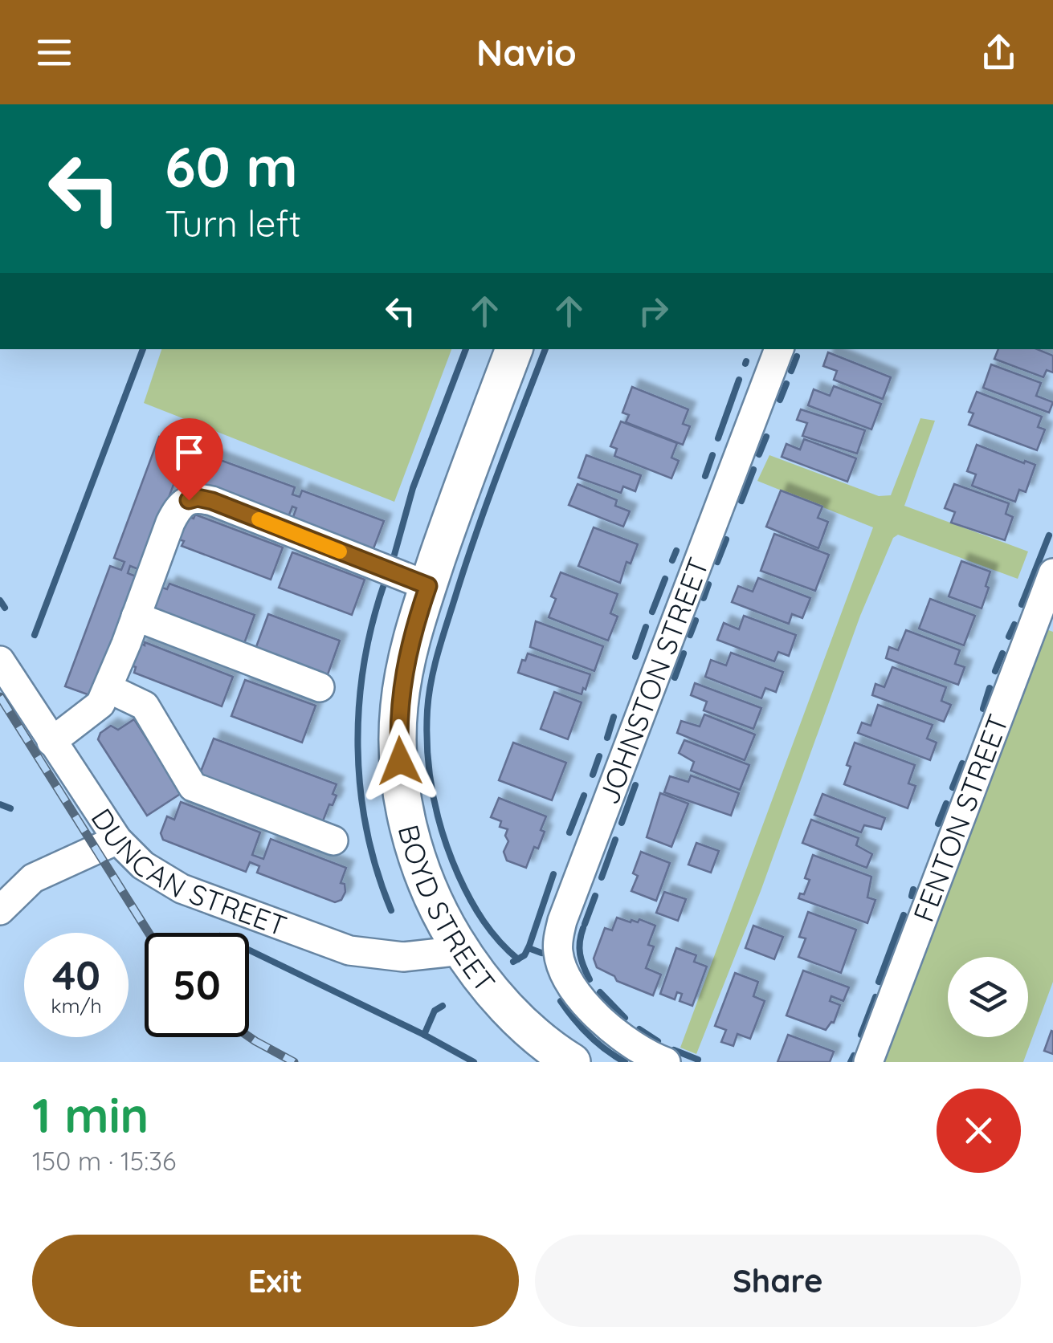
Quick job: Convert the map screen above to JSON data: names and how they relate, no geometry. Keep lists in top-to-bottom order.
{
  "streets": {
    "main road": ["BOYD STREET"],
    "street": ["JOHNSTON STREET", "FENTON STREET", "DUNCAN STREET"]
  },
  "crossings": [
    ["DUNCAN STREET", "BOYD STREET"]
  ],
  "page": {
    "header": "Navio",
    "turn": ["60 m", "Turn left"],
    "speed": "40 km/h",
    "limit": "50",
    "heading": ["1 min", "150 m · 15:36"],
    "buttons": ["Exit", "Share"]
  }
}
